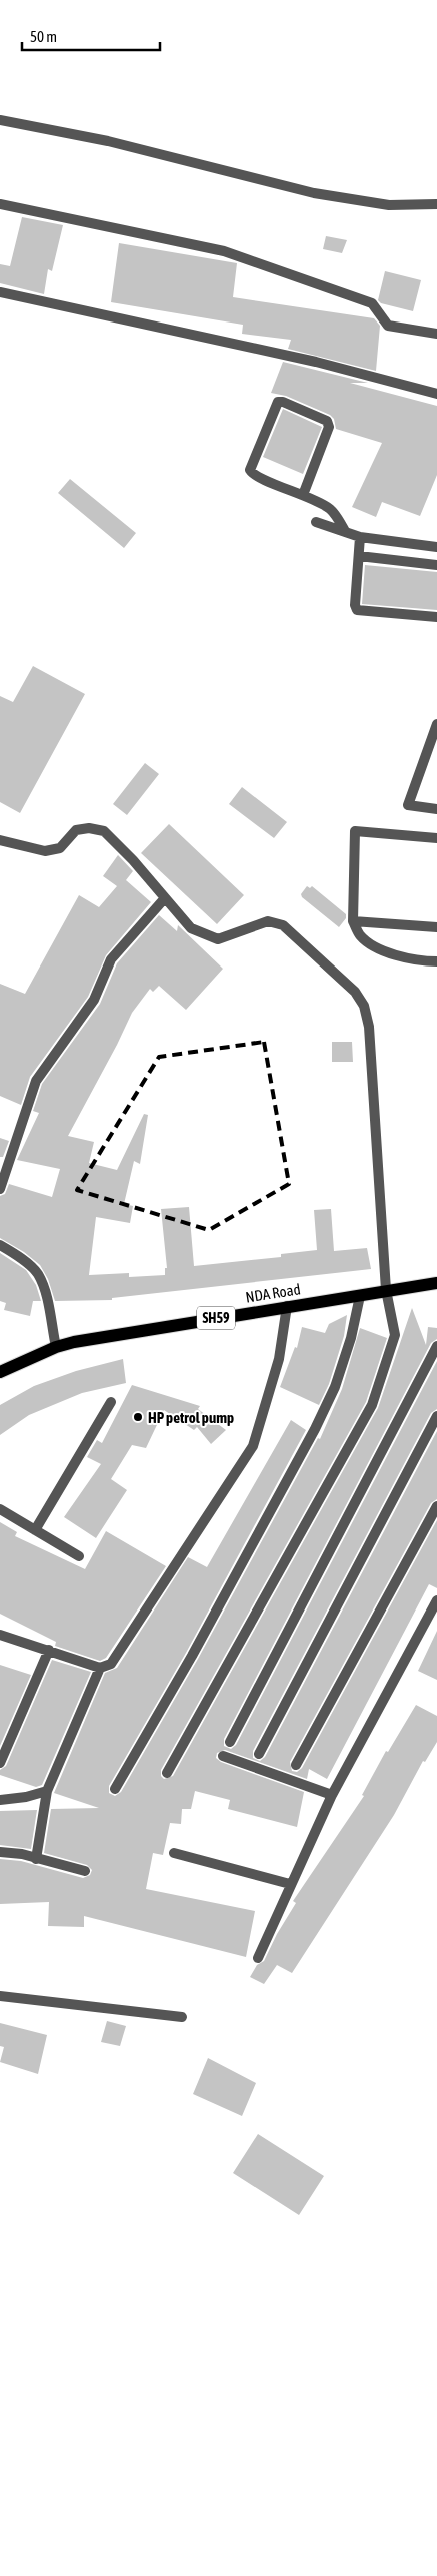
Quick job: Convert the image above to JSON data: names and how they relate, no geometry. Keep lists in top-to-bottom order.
{
  "streets": {
    "main road": ["NDA Road", "SH59"]
  },
  "places": ["HP petrol pump"],
  "scale_bar": "50 m"
}
